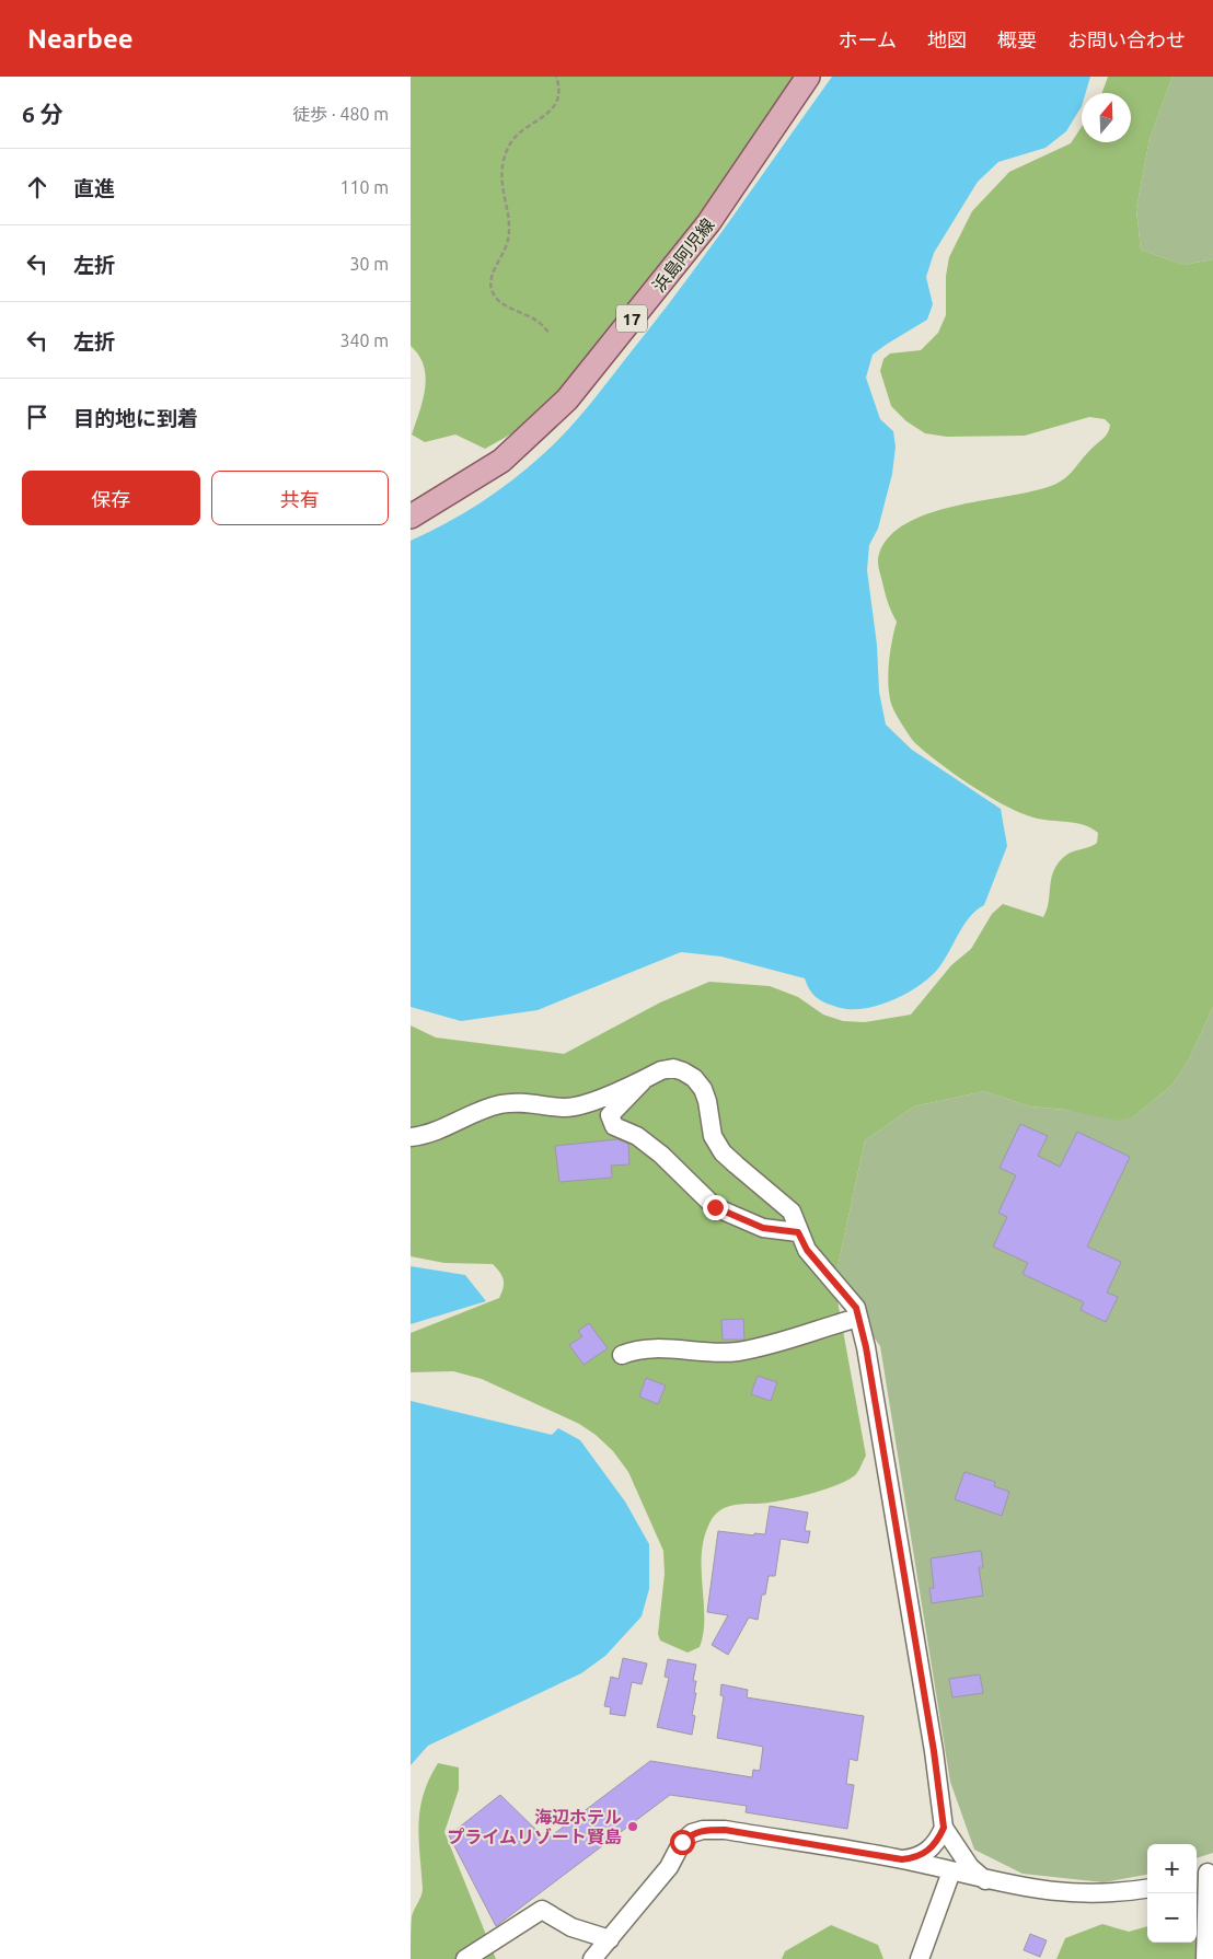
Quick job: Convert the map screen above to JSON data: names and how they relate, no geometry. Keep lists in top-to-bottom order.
{
  "streets": {
    "main road": ["浜島阿児線", "17"]
  },
  "places": ["海辺ホテル プライムリゾート賢島"],
  "north": "top",
  "page": {
    "header": "Nearbee",
    "nav": [
      "ホーム",
      "地図",
      "概要",
      "お問い合わせ"
    ],
    "heading": ["6 分", "徒歩 · 480 m"],
    "list": [
      ["直進", "110 m"],
      ["左折", "30 m"],
      ["左折", "340 m"],
      "目的地に到着"
    ],
    "buttons": ["保存", "共有"],
    "map_buttons": ["+", "−"]
  }
}
